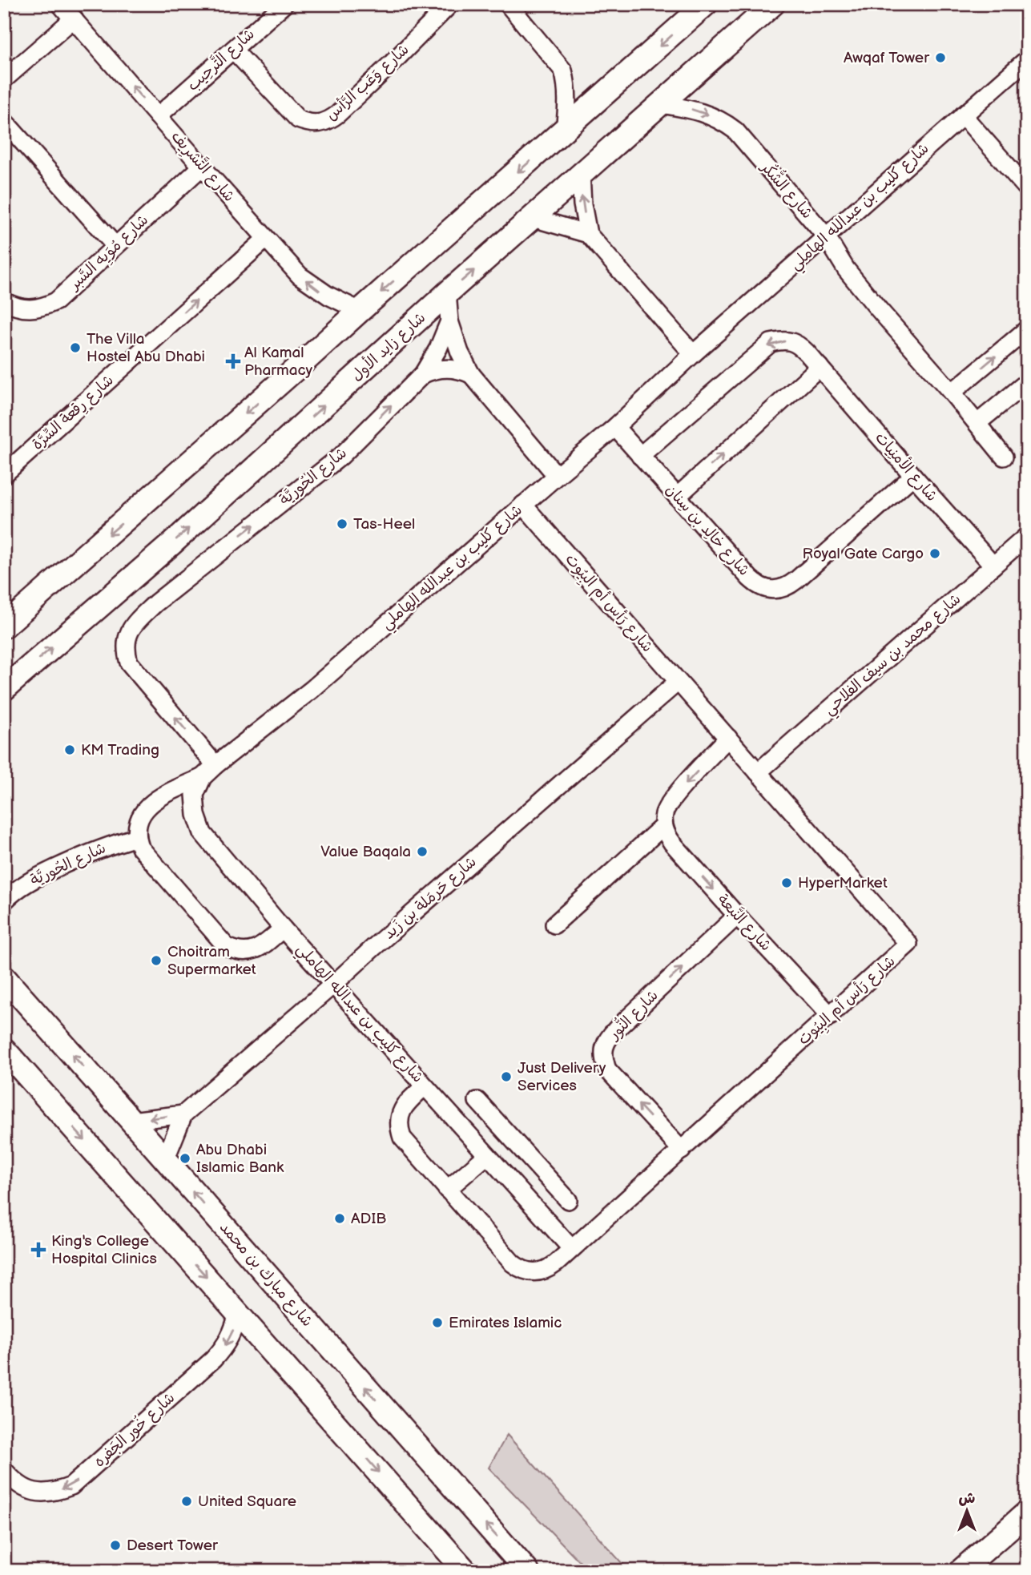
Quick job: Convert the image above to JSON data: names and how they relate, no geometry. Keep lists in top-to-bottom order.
{
  "streets": {
    "main road": ["شارع زايد الأول", "شارع مبارك بن محمد"],
    "street": [
      "شارع التَّرحِيب",
      "شارع وَعَب الرَّأس",
      "شارع التَّشرِيف",
      "شارع الشُّكُر",
      "شارع كليب بن عبدالله الهاملي",
      "شارع مُوَيِه السَّبر",
      "شارع رِقعة السِّرَّة",
      "شارع الأمنِيات",
      "شارع الحُوريَّة",
      "شارع خالِد بن سِنان",
      "شارع رَأس أم البِيُوت",
      "شارع محمد بن سيف الفلاحي",
      "شارع حَرمَلة بن زَيد",
      "شارع النَّبعة",
      "شارع النُّور",
      "شارع خُور الجَفره"
    ]
  },
  "crossings": [
    ["شارع التَّرحِيب", "شارع وَعَب الرَّأس"],
    ["شارع التَّرحِيب", "شارع التَّشرِيف"],
    ["شارع التَّشرِيف", "شارع مُوَيِه السَّبر"],
    ["شارع التَّشرِيف", "شارع رِقعة السِّرَّة"],
    ["شارع الشُّكُر", "شارع كليب بن عبدالله الهاملي"],
    ["شارع الشُّكُر", "شارع زايد الأول"],
    ["شارع كليب بن عبدالله الهاملي", "شارع الحُوريَّة"],
    ["شارع كليب بن عبدالله الهاملي", "شارع خالِد بن سِنان"],
    ["شارع كليب بن عبدالله الهاملي", "شارع رَأس أم البِيُوت"],
    ["شارع كليب بن عبدالله الهاملي", "شارع حَرمَلة بن زَيد"],
    ["شارع زايد الأول", "شارع الحُوريَّة"],
    ["شارع الأمنِيات", "شارع خالِد بن سِنان"],
    ["شارع الأمنِيات", "شارع محمد بن سيف الفلاحي"],
    ["شارع رَأس أم البِيُوت", "شارع محمد بن سيف الفلاحي"],
    ["شارع رَأس أم البِيُوت", "شارع حَرمَلة بن زَيد"],
    ["شارع رَأس أم البِيُوت", "شارع النَّبعة"],
    ["شارع رَأس أم البِيُوت", "شارع النُّور"],
    ["شارع حَرمَلة بن زَيد", "شارع مبارك بن محمد"],
    ["شارع النَّبعة", "شارع النُّور"]
  ],
  "one_way": [
    "شارع الشُّكُر",
    "شارع رِقعة السِّرَّة",
    "شارع النَّبعة",
    "شارع خُور الجَفره"
  ],
  "places": {
    "other": [
      "Awqaf Tower",
      "The Villa Hostel Abu Dhabi",
      "Tas-Heel",
      "Royal Gate Cargo",
      "KM Trading",
      "Value Baqala",
      "HyperMarket",
      "Choitram Supermarket",
      "Just Delivery Services",
      "Abu Dhabi Islamic Bank",
      "ADIB",
      "Emirates Islamic",
      "United Square",
      "Desert Tower"
    ],
    "health": ["Al Kamal Pharmacy", "King's College Hospital Clinics"]
  },
  "north": "top"
}
